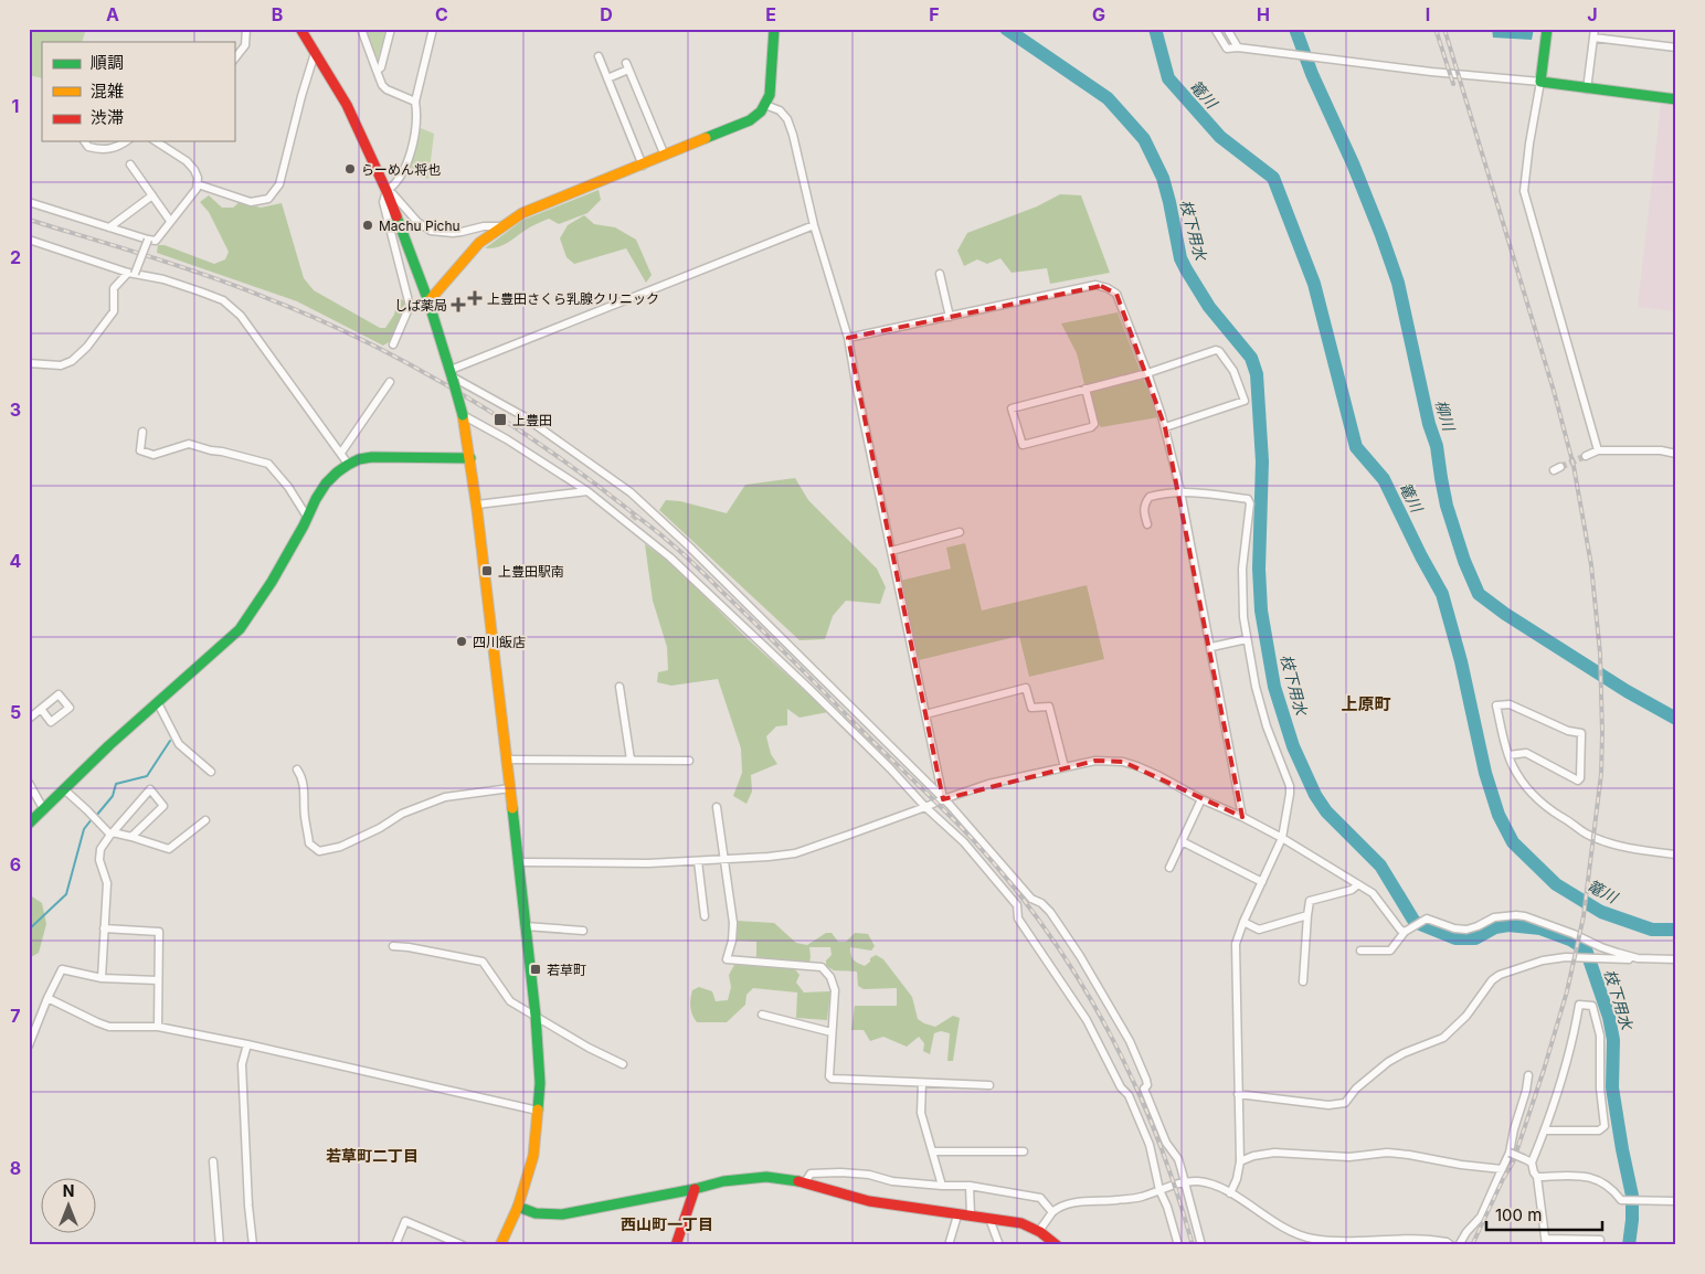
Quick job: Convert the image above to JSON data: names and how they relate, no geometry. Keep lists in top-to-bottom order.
{
  "districts": ["上原町", "若草町二丁目", "西山町一丁目"],
  "water": ["篭川", "枝下用水", "柳川"],
  "places": {
    "other": ["らーめん将也", "Machu Pichu", "四川飯店"],
    "health": ["上豊田さくら乳腺クリニック", "しば薬局"],
    "transit": ["上豊田", "上豊田駅南", "若草町"]
  },
  "legend": ["順調", "混雑", "渋滞"],
  "scale_bar": "100 m",
  "north": "top",
  "grid": {
    "columns": [
      "A",
      "B",
      "C",
      "D",
      "E",
      "F",
      "G",
      "H",
      "I",
      "J"
    ],
    "rows": [
      "1",
      "2",
      "3",
      "4",
      "5",
      "6",
      "7",
      "8"
    ]
  }
}
